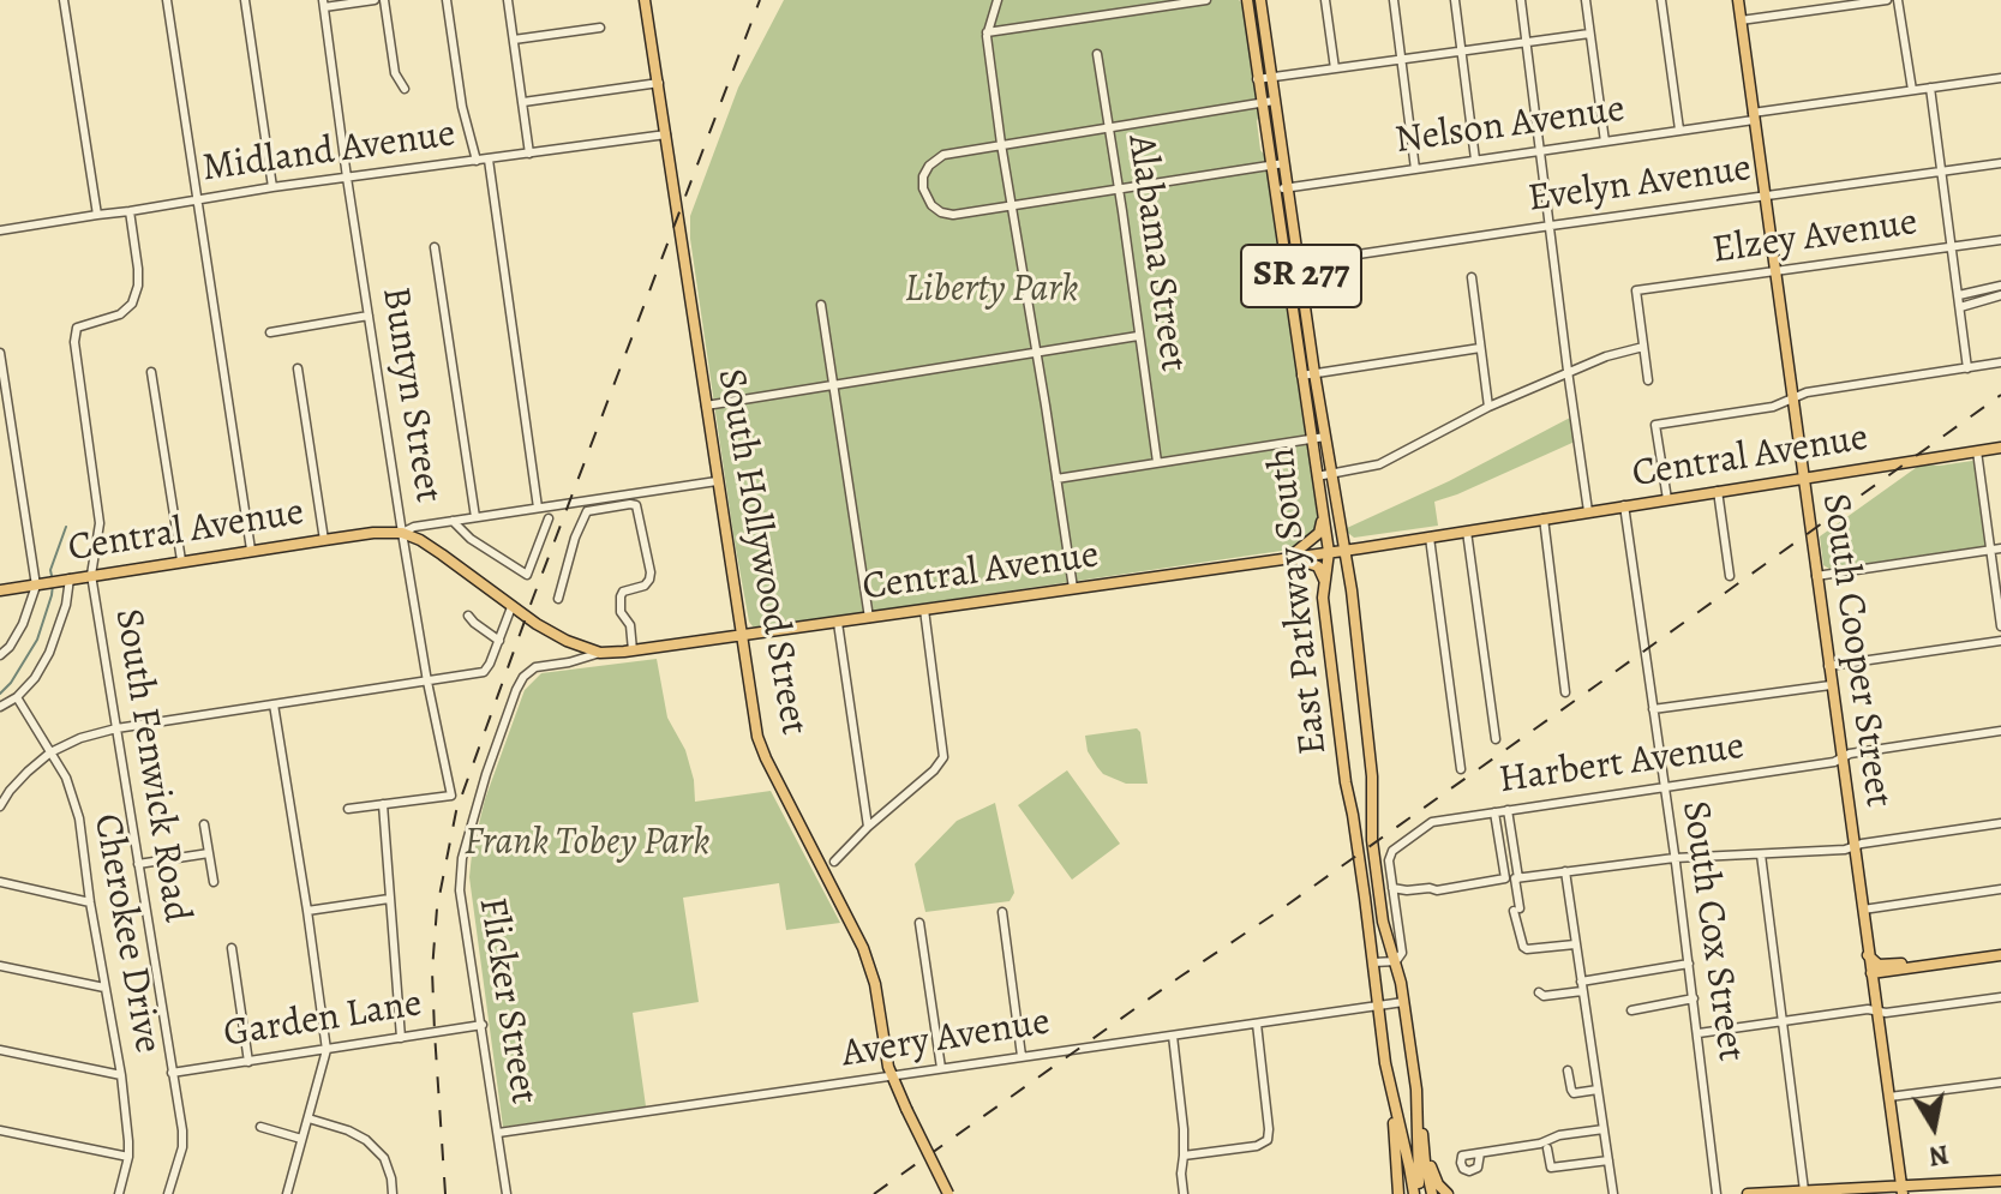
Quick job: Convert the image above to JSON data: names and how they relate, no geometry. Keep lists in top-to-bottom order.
{
  "streets": {
    "main road": [
      "SR 277",
      "Central Avenue",
      "South Hollywood Street",
      "East Parkway South",
      "South Cooper Street"
    ],
    "street": [
      "Nelson Avenue",
      "Midland Avenue",
      "Evelyn Avenue",
      "Elzey Avenue",
      "Alabama Street",
      "Buntyn Street",
      "Harbert Avenue",
      "South Fenwick Road",
      "South Cox Street",
      "Cherokee Drive",
      "Flicker Street",
      "Garden Lane",
      "Avery Avenue"
    ]
  },
  "crossings": [
    ["Nelson Avenue", "East Parkway South"],
    ["Nelson Avenue", "South Cooper Street"],
    ["Midland Avenue", "Buntyn Street"],
    ["Midland Avenue", "South Hollywood Street"],
    ["Midland Avenue", "South Fenwick Road"],
    ["Evelyn Avenue", "East Parkway South"],
    ["Evelyn Avenue", "South Cooper Street"],
    ["Elzey Avenue", "South Cooper Street"],
    ["Buntyn Street", "Central Avenue"],
    ["Central Avenue", "South Hollywood Street"],
    ["Central Avenue", "East Parkway South"],
    ["Central Avenue", "South Cooper Street"],
    ["Central Avenue", "South Fenwick Road"],
    ["Central Avenue", "South Cox Street"],
    ["Central Avenue", "Flicker Street"],
    ["South Hollywood Street", "Avery Avenue"],
    ["East Parkway South", "Harbert Avenue"],
    ["East Parkway South", "Avery Avenue"],
    ["South Cooper Street", "Harbert Avenue"],
    ["Harbert Avenue", "South Cox Street"],
    ["South Fenwick Road", "Garden Lane"],
    ["Flicker Street", "Garden Lane"],
    ["Flicker Street", "Avery Avenue"]
  ],
  "parks": ["Liberty Park", "Frank Tobey Park"],
  "north": "bottom"
}
